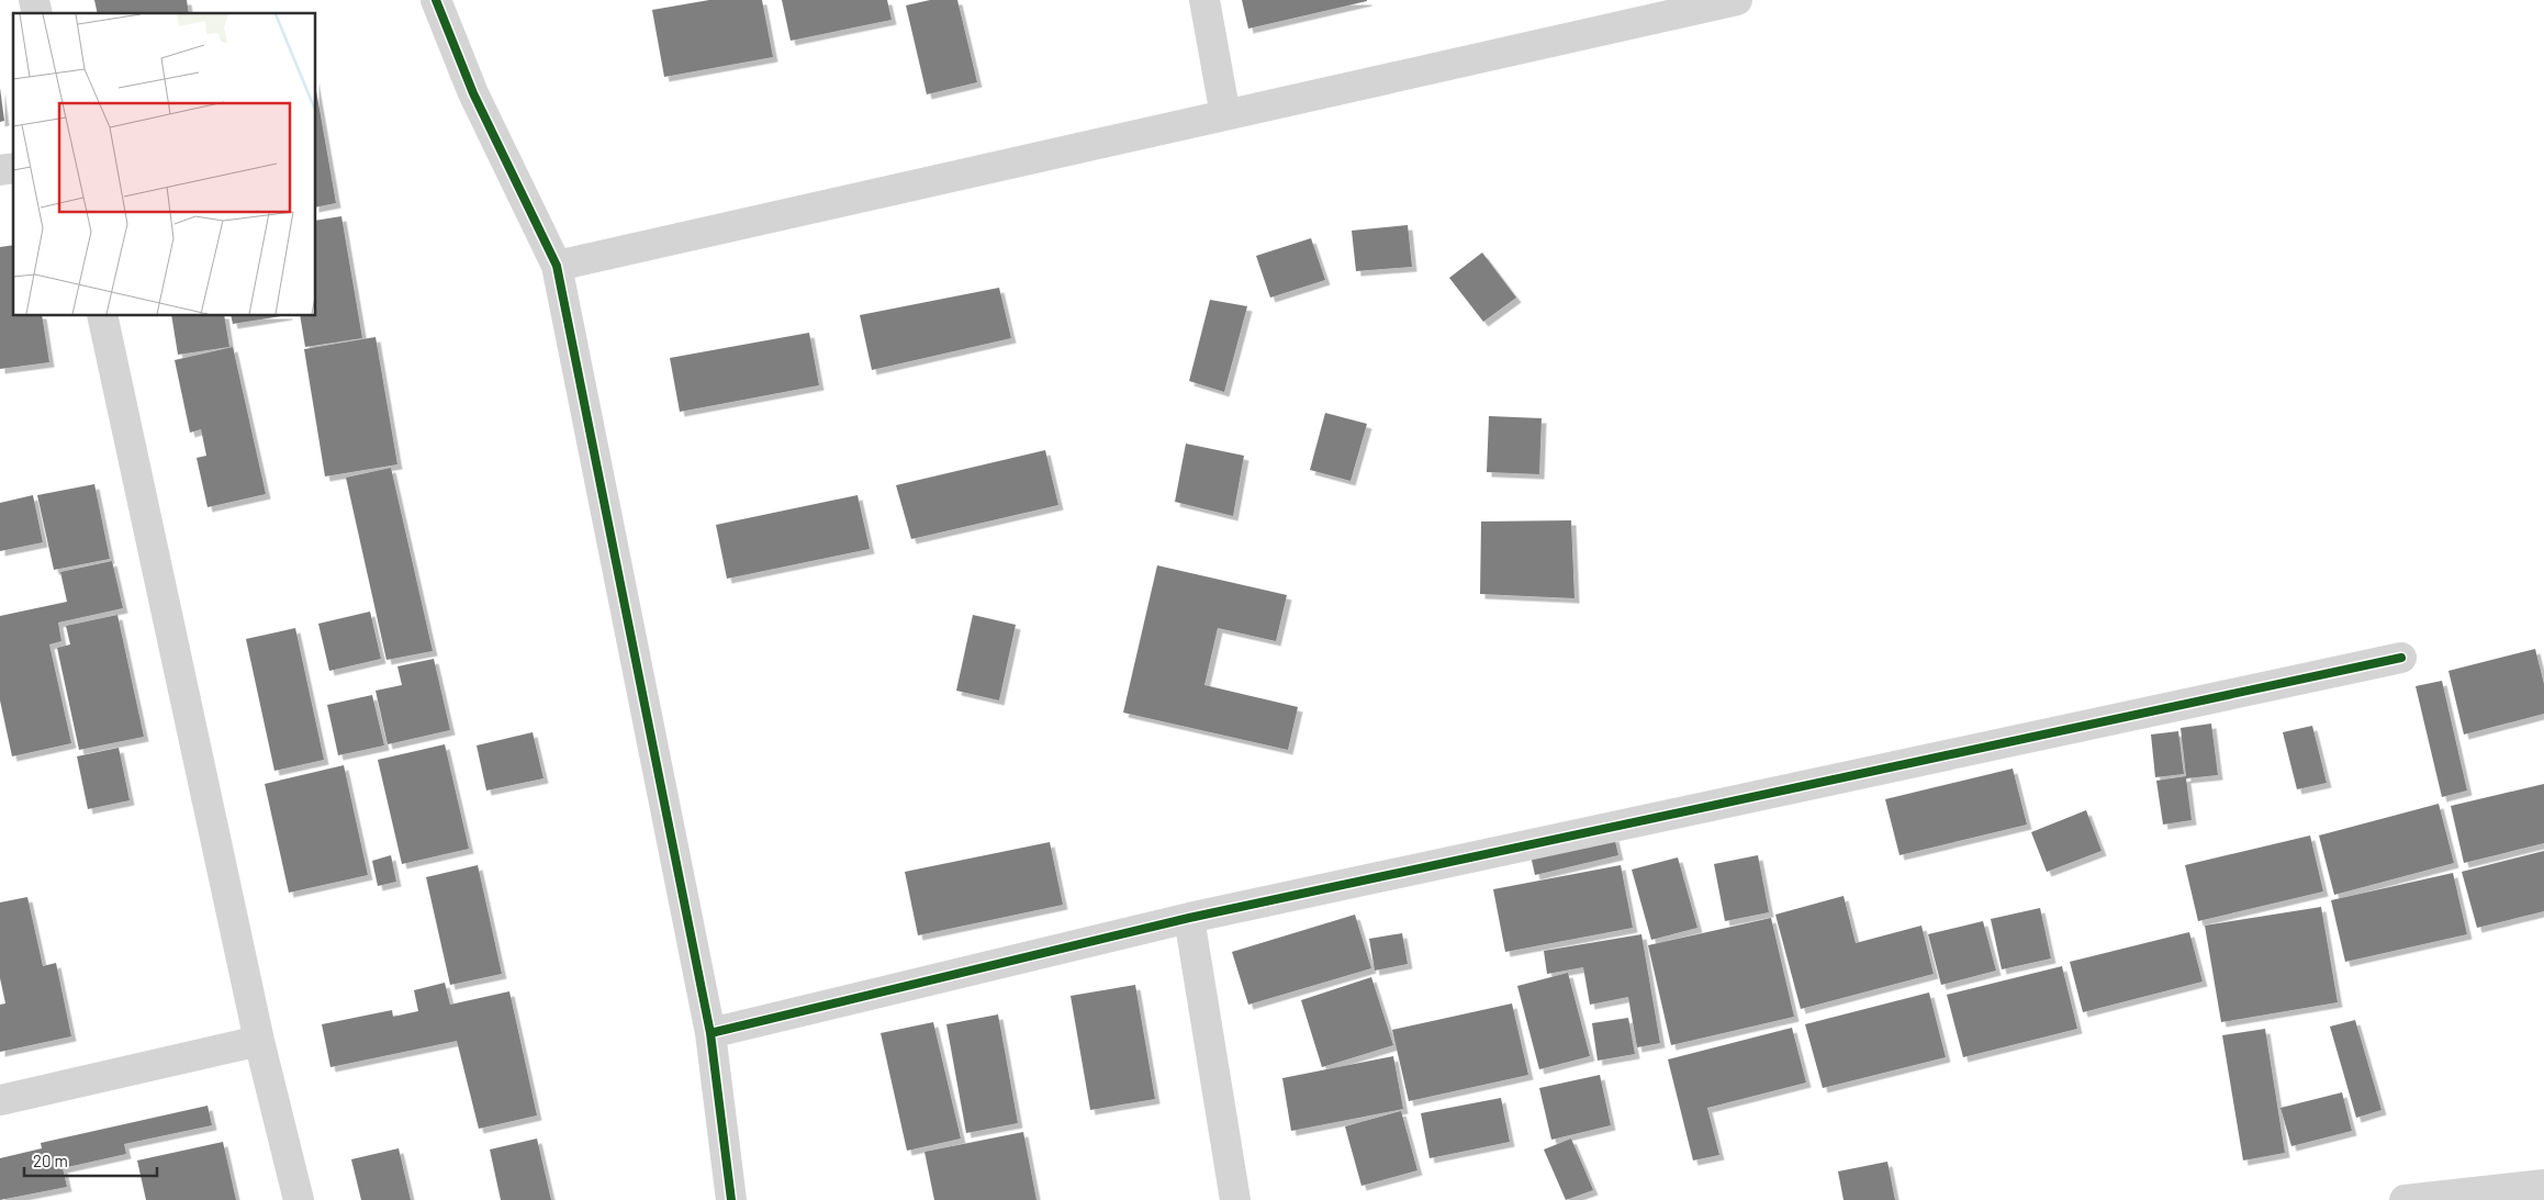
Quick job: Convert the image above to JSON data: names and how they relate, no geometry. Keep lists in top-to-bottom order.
{
  "scale_bar": "20 m"
}
